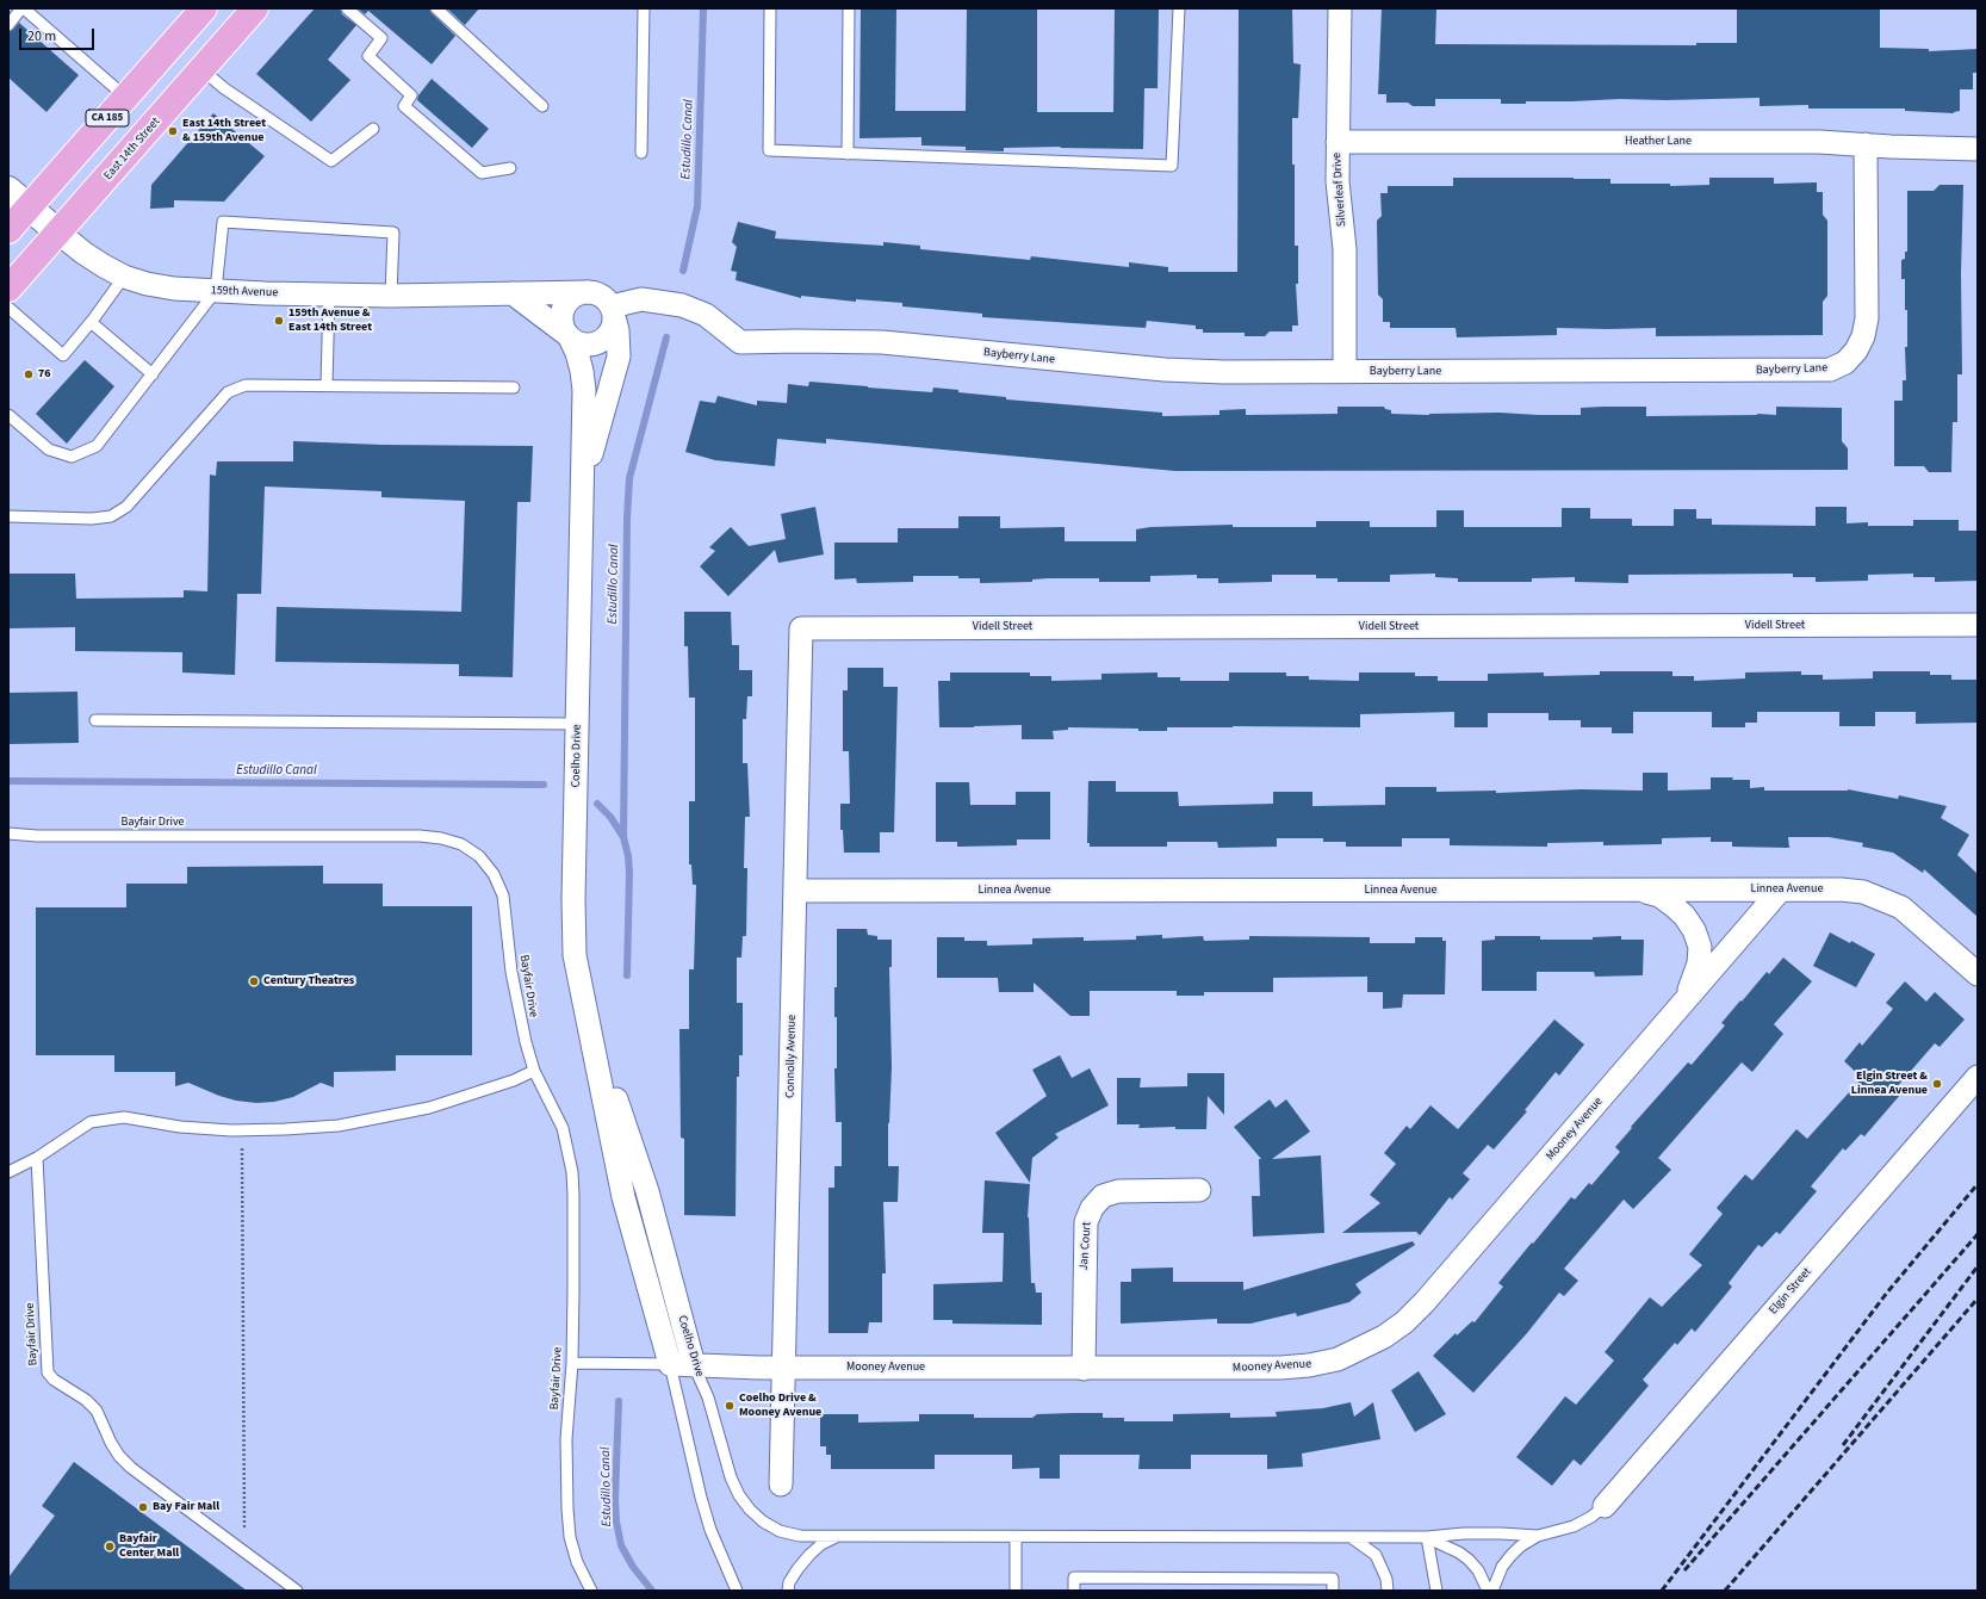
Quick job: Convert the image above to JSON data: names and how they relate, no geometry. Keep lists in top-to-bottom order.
{
  "streets": {
    "main road": ["CA 185", "East 14th Street"],
    "street": [
      "Heather Lane",
      "Silverleaf Drive",
      "159th Avenue",
      "Bayberry Lane",
      "Videll Street",
      "Coelho Drive",
      "Linnea Avenue",
      "Connolly Avenue",
      "Mooney Avenue",
      "Jan Court",
      "Elgin Street"
    ],
    "lane": ["Bayfair Drive"]
  },
  "crossings": [
    ["CA 185", "159th Avenue"],
    ["Heather Lane", "Silverleaf Drive"],
    ["Heather Lane", "Bayberry Lane"],
    ["East 14th Street", "159th Avenue"],
    ["Silverleaf Drive", "Bayberry Lane"],
    ["159th Avenue", "Bayberry Lane"],
    ["159th Avenue", "Coelho Drive"],
    ["Bayberry Lane", "Coelho Drive"],
    ["Videll Street", "Connolly Avenue"],
    ["Coelho Drive", "Mooney Avenue"],
    ["Linnea Avenue", "Connolly Avenue"],
    ["Linnea Avenue", "Mooney Avenue"],
    ["Connolly Avenue", "Mooney Avenue"],
    ["Mooney Avenue", "Jan Court"]
  ],
  "water": ["Estudillo Canal"],
  "places": [
    "East 14th Street & 159th Avenue",
    "159th Avenue & East 14th Street",
    "76",
    "Century Theatres",
    "Elgin Street & Linnea Avenue",
    "Coelho Drive & Mooney Avenue",
    "Bay Fair Mall",
    "Bayfair Center Mall"
  ],
  "scale_bar": "20 m"
}
